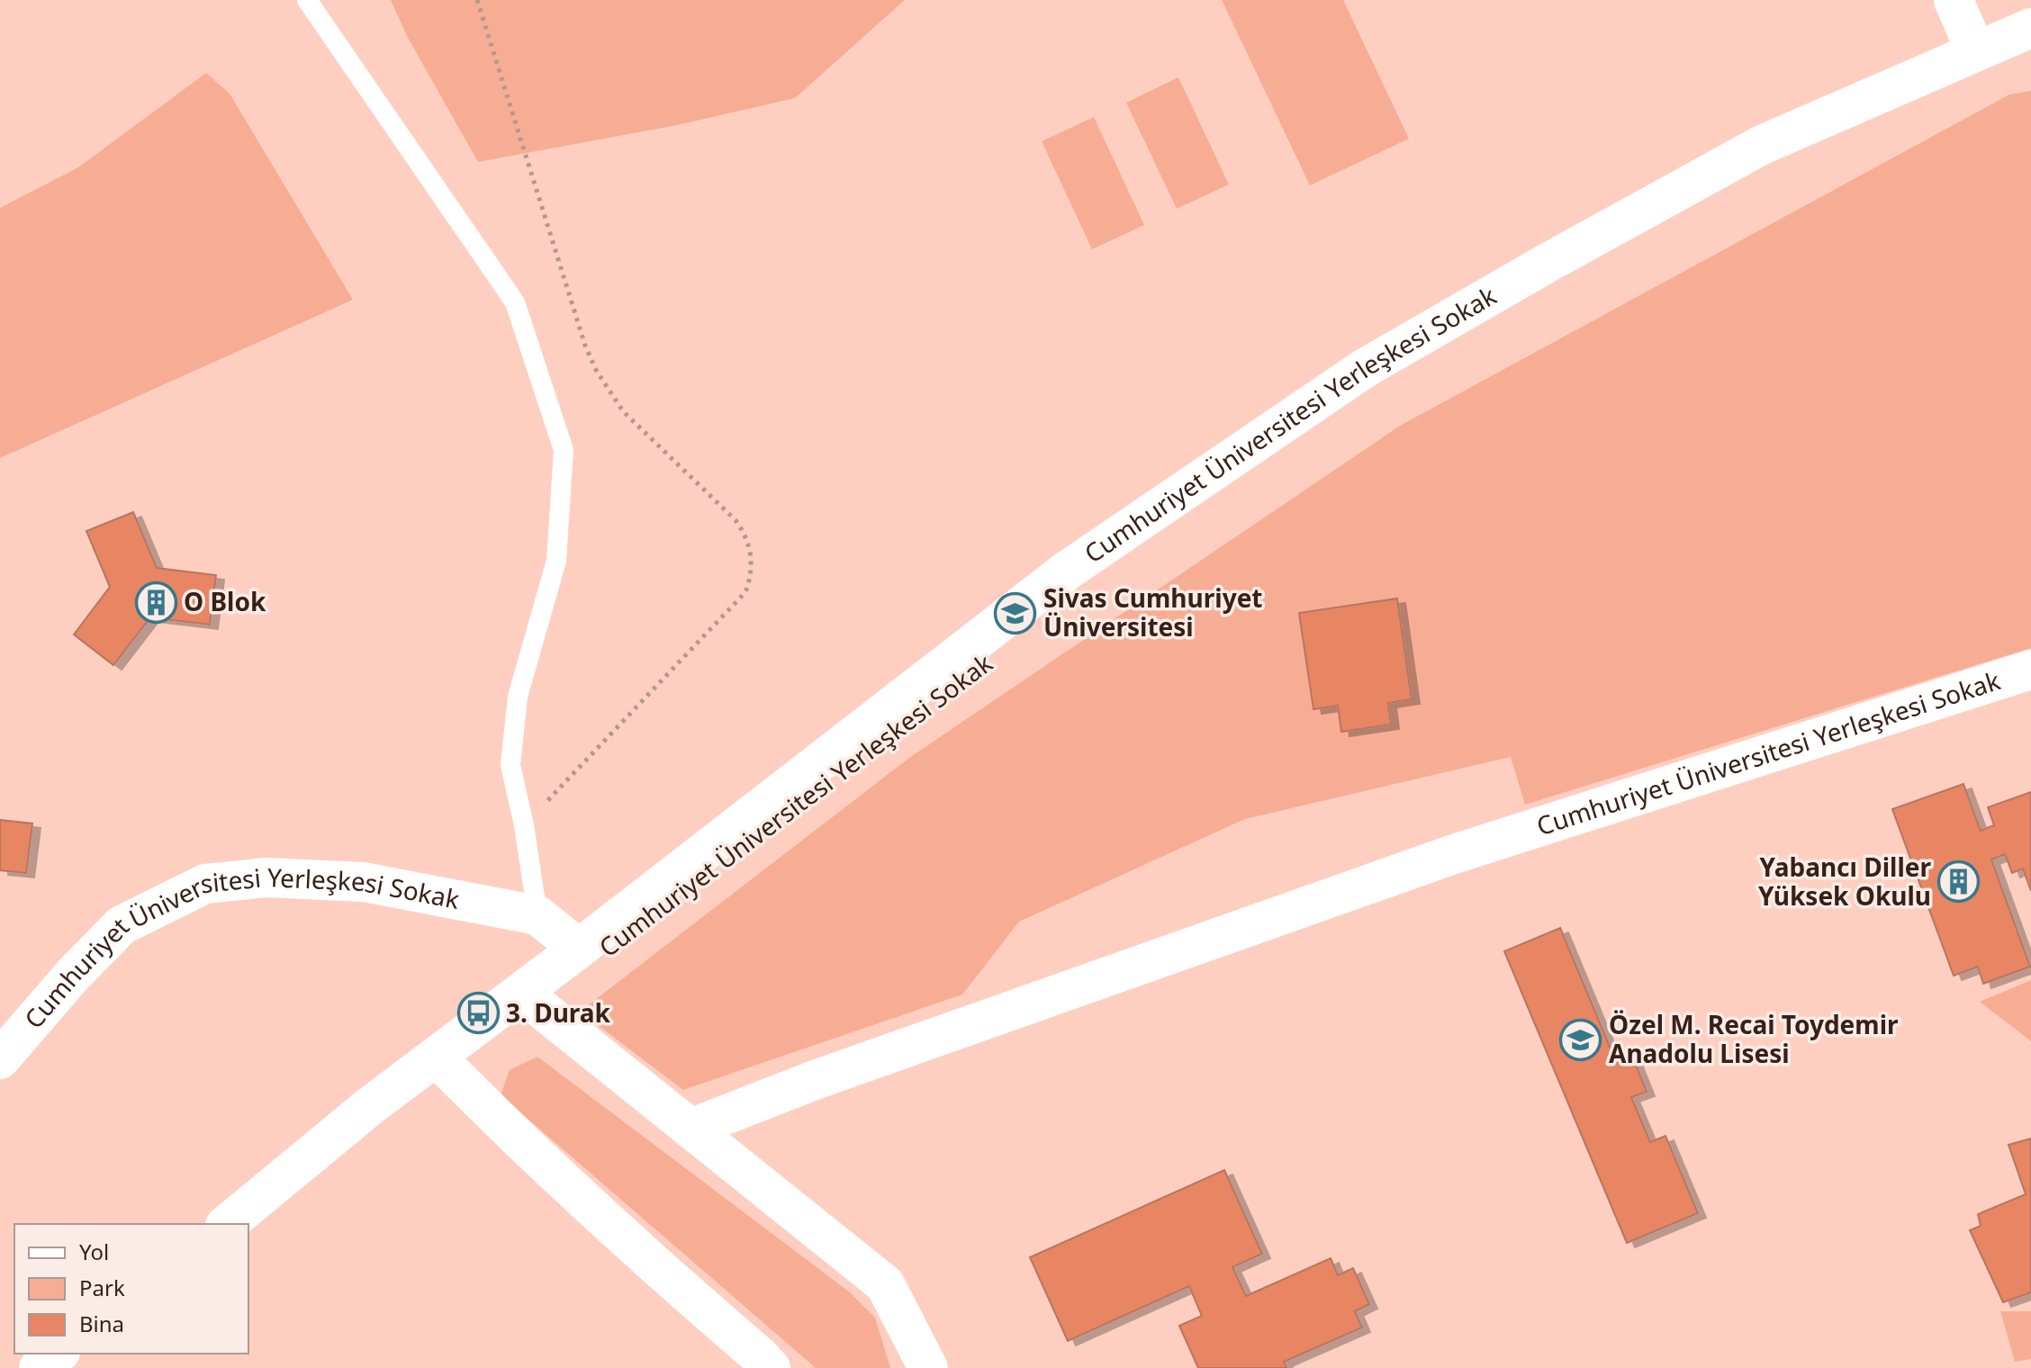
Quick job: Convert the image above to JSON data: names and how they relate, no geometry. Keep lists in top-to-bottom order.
{
  "streets": {
    "street": ["Cumhuriyet Üniversitesi Yerleşkesi Sokak"]
  },
  "places": {
    "building": ["O Blok", "Yabancı Diller Yüksek Okulu"],
    "school or university": ["Sivas Cumhuriyet Üniversitesi", "Özel M. Recai Toydemir Anadolu Lisesi"],
    "bus stop": ["3. Durak"]
  },
  "legend": ["Yol", "Park", "Bina"]
}
